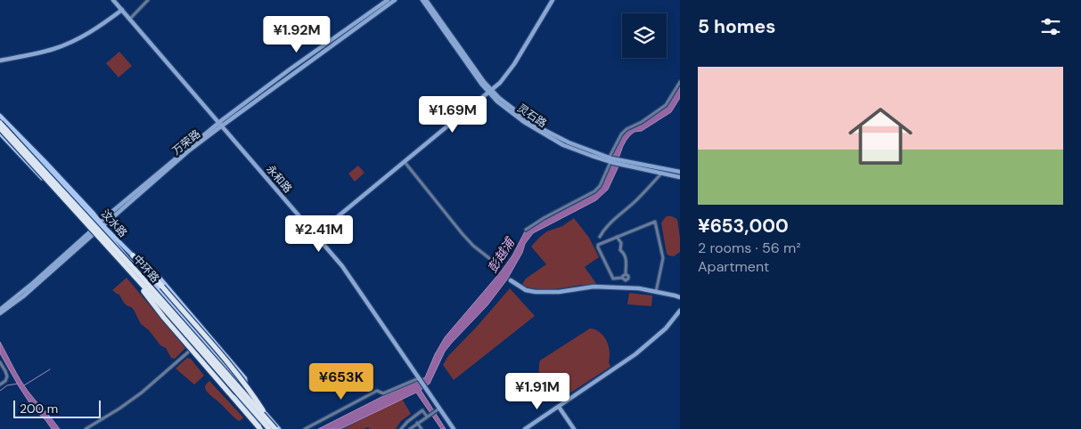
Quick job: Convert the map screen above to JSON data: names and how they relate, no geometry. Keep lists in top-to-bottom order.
{
  "streets": {
    "highway": ["中环路"],
    "main road": ["汶水路"],
    "street": ["灵石路", "万荣路", "永和路"]
  },
  "crossings": [
    ["万荣路", "永和路"],
    ["万荣路", "汶水路"],
    ["汶水路", "中环路"]
  ],
  "water": ["彭越浦"],
  "scale_bar": "200 m",
  "page": {
    "heading": "5 homes",
    "price": [
      "¥1.92M",
      "¥1.69M",
      "¥2.41M",
      "¥653K",
      "¥1.91M"
    ],
    "list": [
      {
        "name": "¥653,000",
        "note": "2 rooms · 56 m² · Apartment"
      }
    ],
    "scale": "200 m"
  }
}
